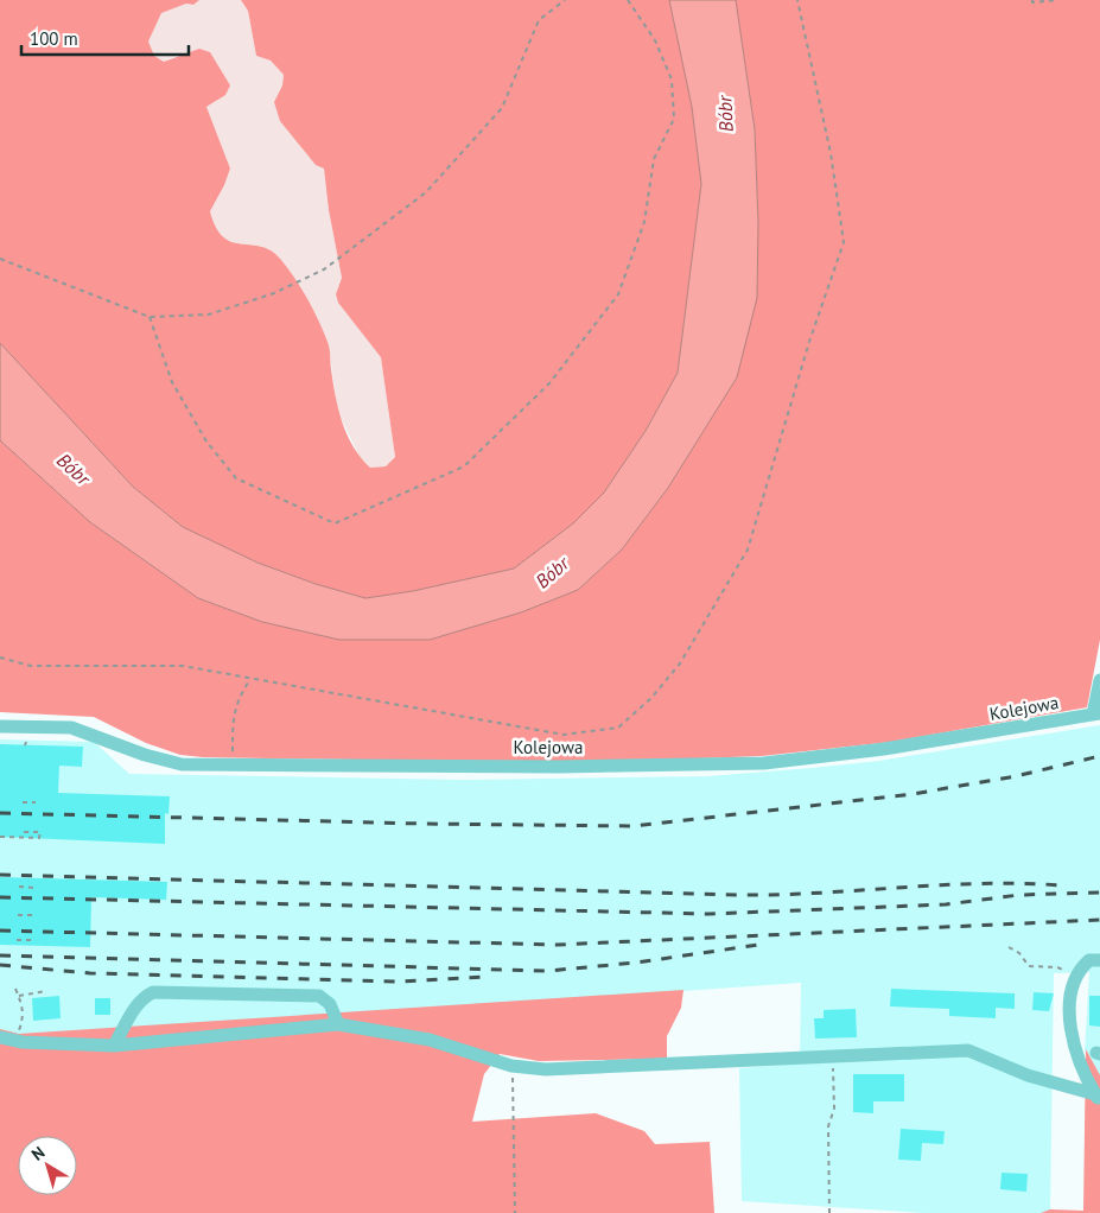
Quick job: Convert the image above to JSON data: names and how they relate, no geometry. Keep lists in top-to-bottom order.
{
  "streets": {
    "street": ["Kolejowa"]
  },
  "water": ["Bóbr"],
  "scale_bar": "100 m",
  "north": "top left"
}
